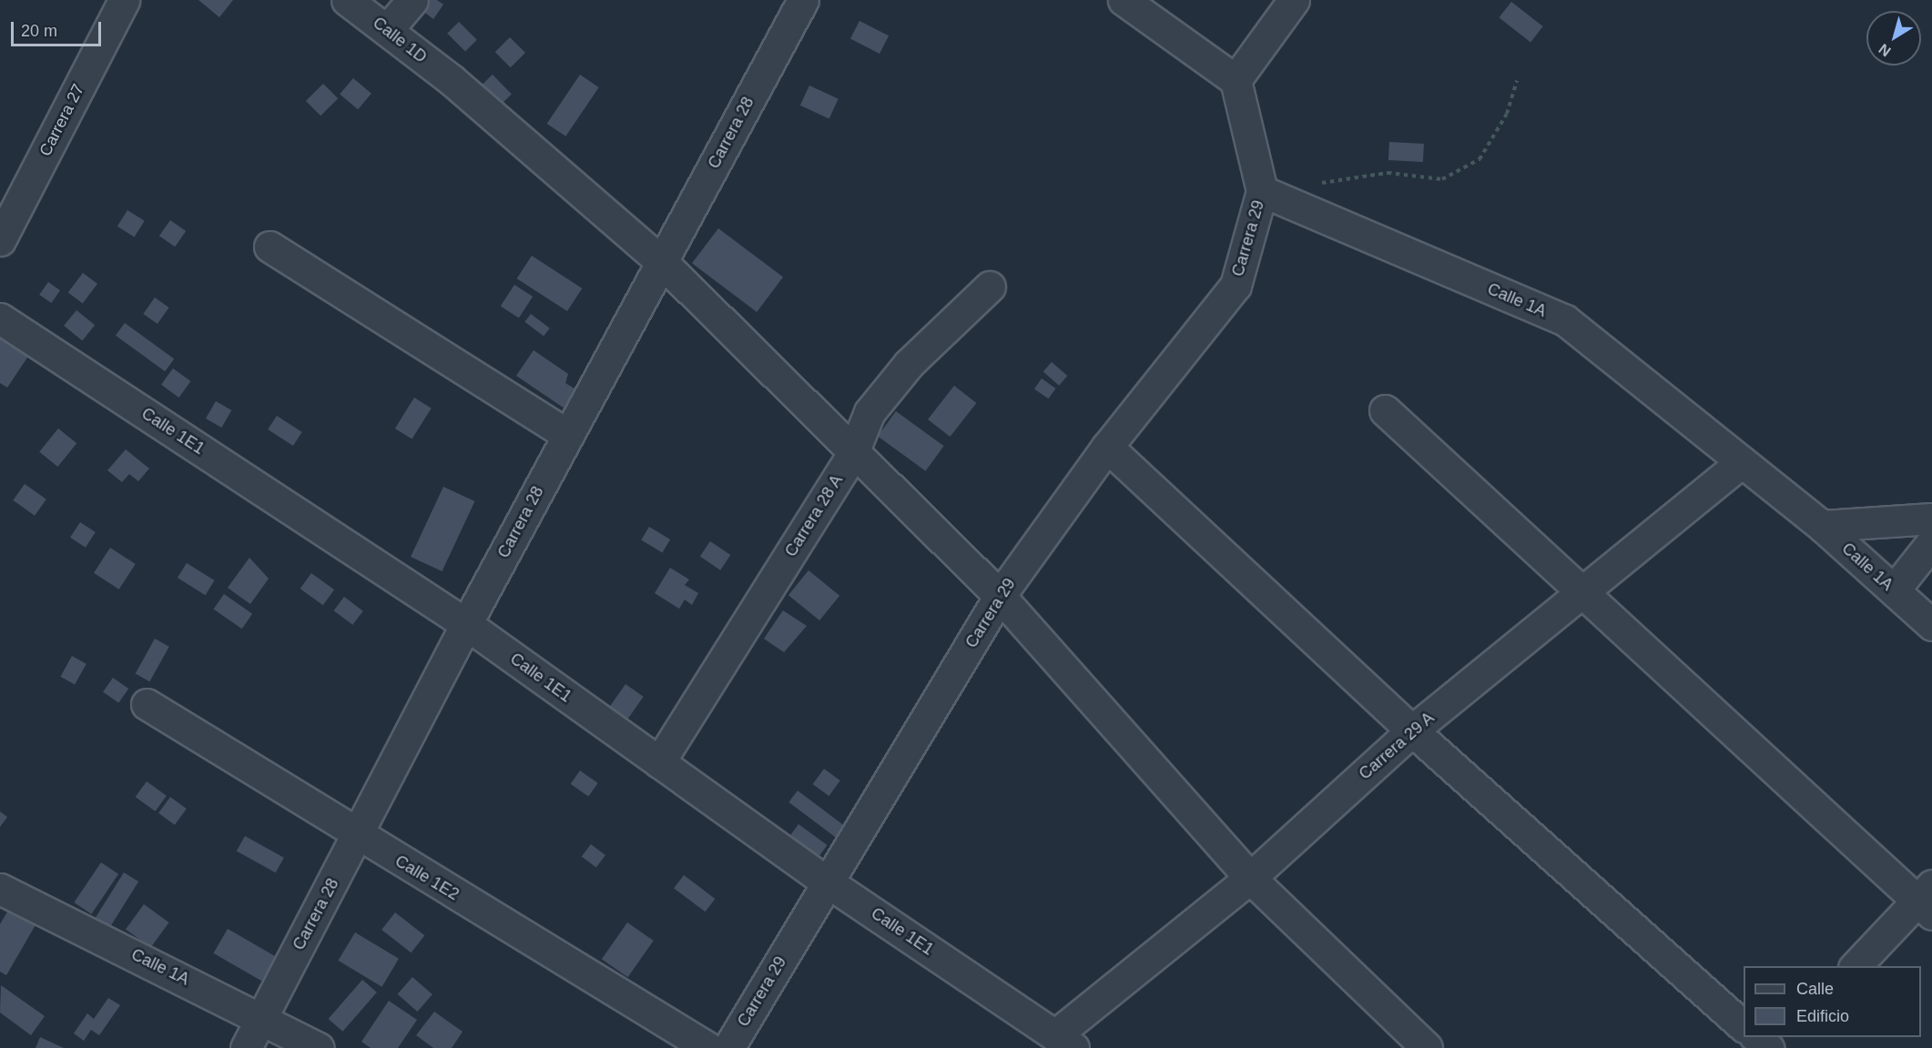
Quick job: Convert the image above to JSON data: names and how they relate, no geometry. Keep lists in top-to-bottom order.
{
  "streets": {
    "street": [
      "Calle 1D",
      "Carrera 27",
      "Carrera 28",
      "Carrera 29",
      "Calle 1A",
      "Calle 1E1",
      "Carrera 28 A",
      "Carrera 29 A",
      "Calle 1E2"
    ]
  },
  "crossings": [
    ["Calle 1D", "Carrera 28"],
    ["Calle 1D", "Carrera 29"],
    ["Calle 1D", "Carrera 28 A"],
    ["Calle 1D", "Carrera 29 A"],
    ["Carrera 28", "Calle 1A"],
    ["Carrera 28", "Calle 1E1"],
    ["Carrera 28", "Calle 1E2"],
    ["Carrera 29", "Calle 1A"],
    ["Carrera 29", "Calle 1E1"],
    ["Calle 1A", "Carrera 29 A"],
    ["Calle 1E1", "Carrera 28 A"],
    ["Calle 1E1", "Carrera 29 A"]
  ],
  "legend": ["Calle", "Edificio"],
  "scale_bar": "20 m",
  "north": "bottom left"
}
